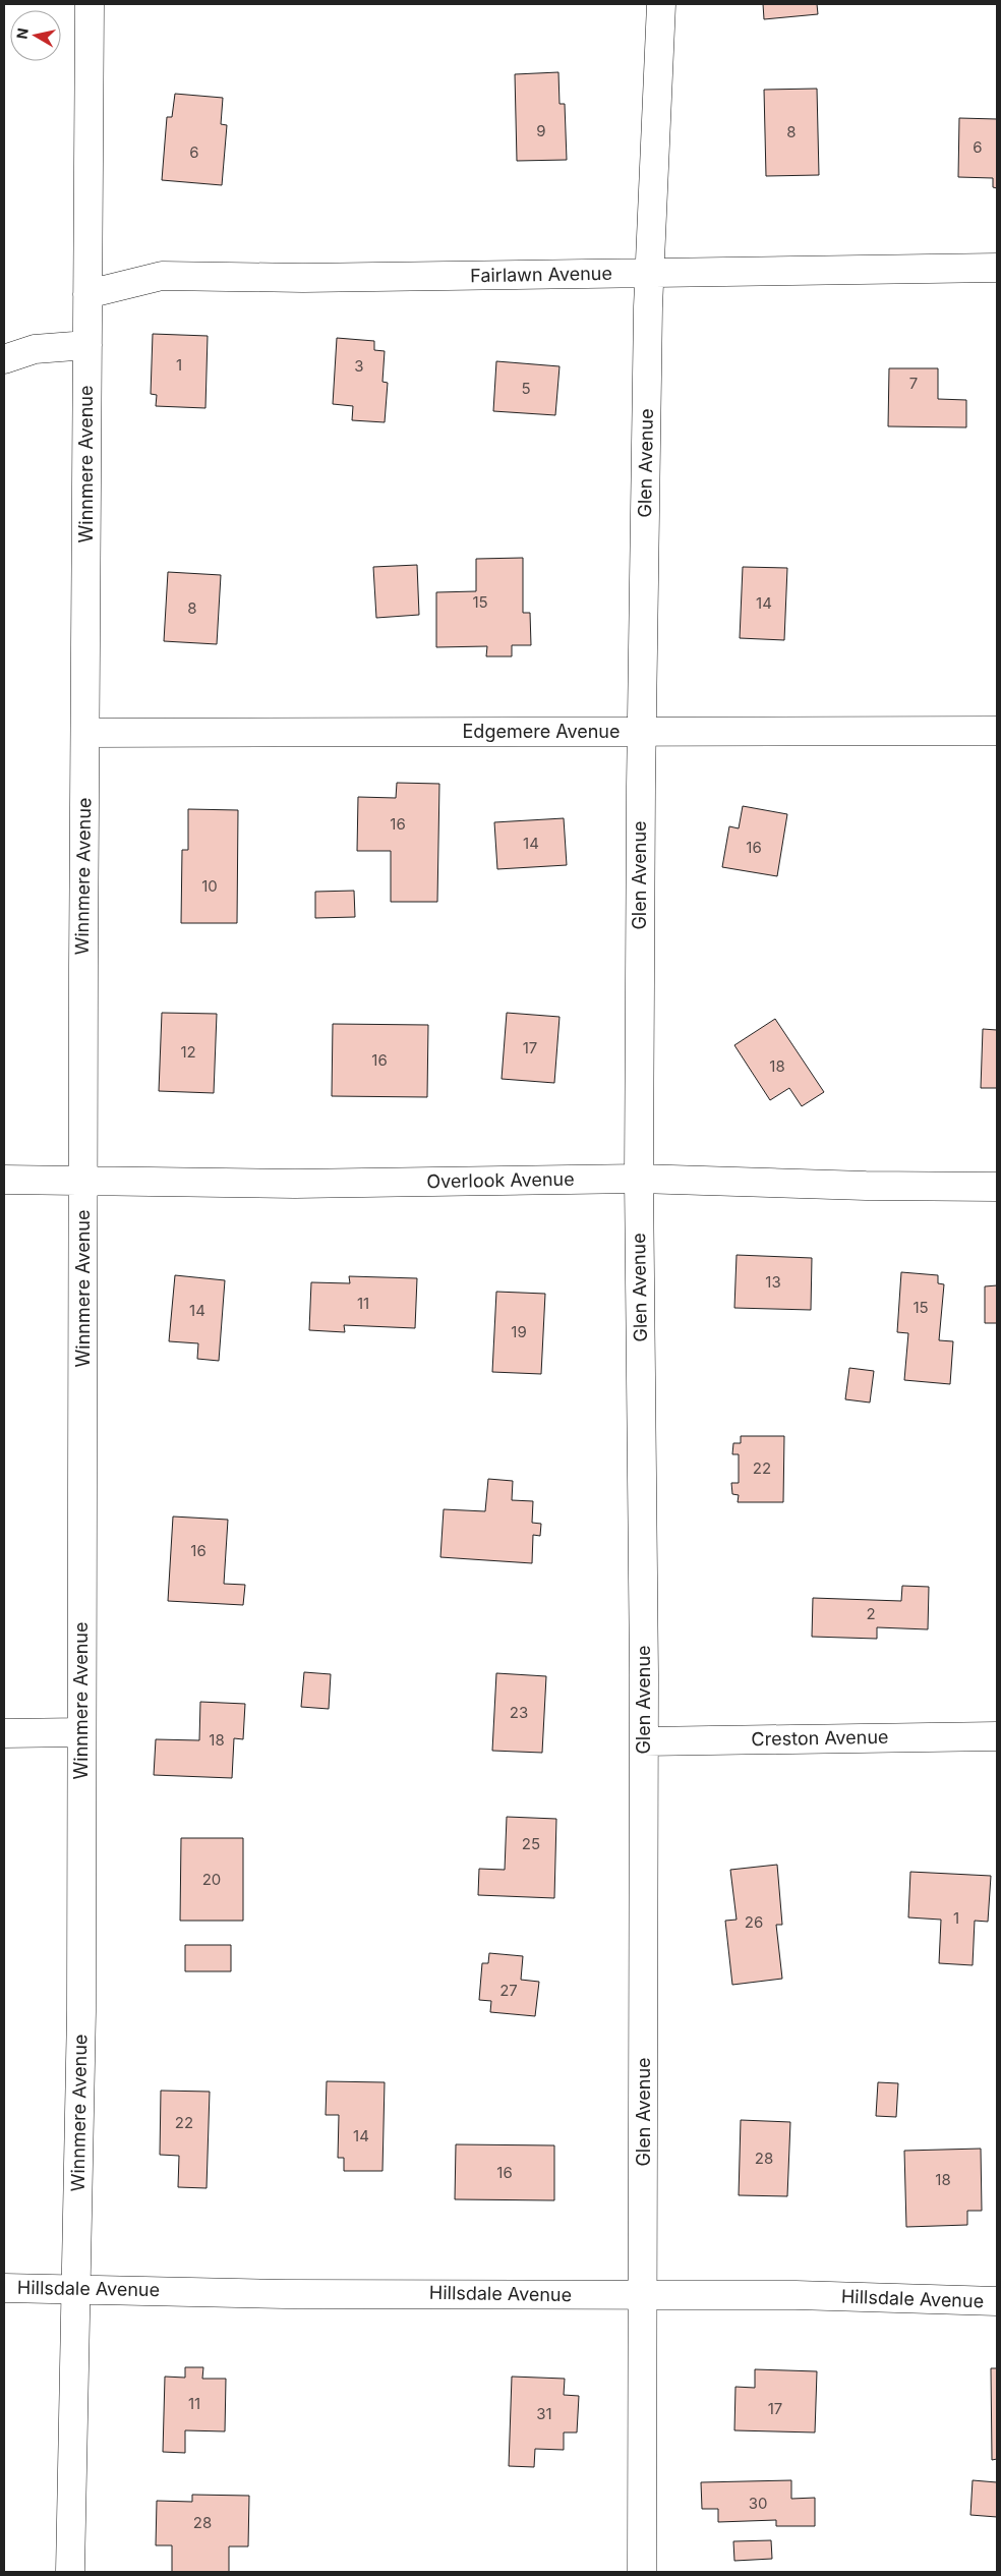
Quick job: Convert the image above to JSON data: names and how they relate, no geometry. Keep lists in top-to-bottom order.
{
  "streets": {
    "street": [
      "Fairlawn Avenue",
      "Glen Avenue",
      "Winnmere Avenue",
      "Edgemere Avenue",
      "Overlook Avenue",
      "Creston Avenue",
      "Hillsdale Avenue"
    ]
  },
  "crossings": [
    ["Fairlawn Avenue", "Glen Avenue"],
    ["Fairlawn Avenue", "Winnmere Avenue"],
    ["Glen Avenue", "Edgemere Avenue"],
    ["Glen Avenue", "Overlook Avenue"],
    ["Glen Avenue", "Creston Avenue"],
    ["Glen Avenue", "Hillsdale Avenue"],
    ["Winnmere Avenue", "Edgemere Avenue"],
    ["Winnmere Avenue", "Overlook Avenue"],
    ["Winnmere Avenue", "Hillsdale Avenue"]
  ],
  "house_numbers": [
    "9",
    "8",
    "6",
    "6",
    "1",
    "3",
    "7",
    "5",
    "15",
    "14",
    "8",
    "16",
    "14",
    "16",
    "10",
    "17",
    "12",
    "16",
    "18",
    "13",
    "11",
    "15",
    "14",
    "19",
    "22",
    "16",
    "2",
    "23",
    "18",
    "25",
    "20",
    "1",
    "26",
    "27",
    "22",
    "14",
    "28",
    "16",
    "18",
    "11",
    "17",
    "31",
    "30",
    "28"
  ],
  "north": "left"
}
